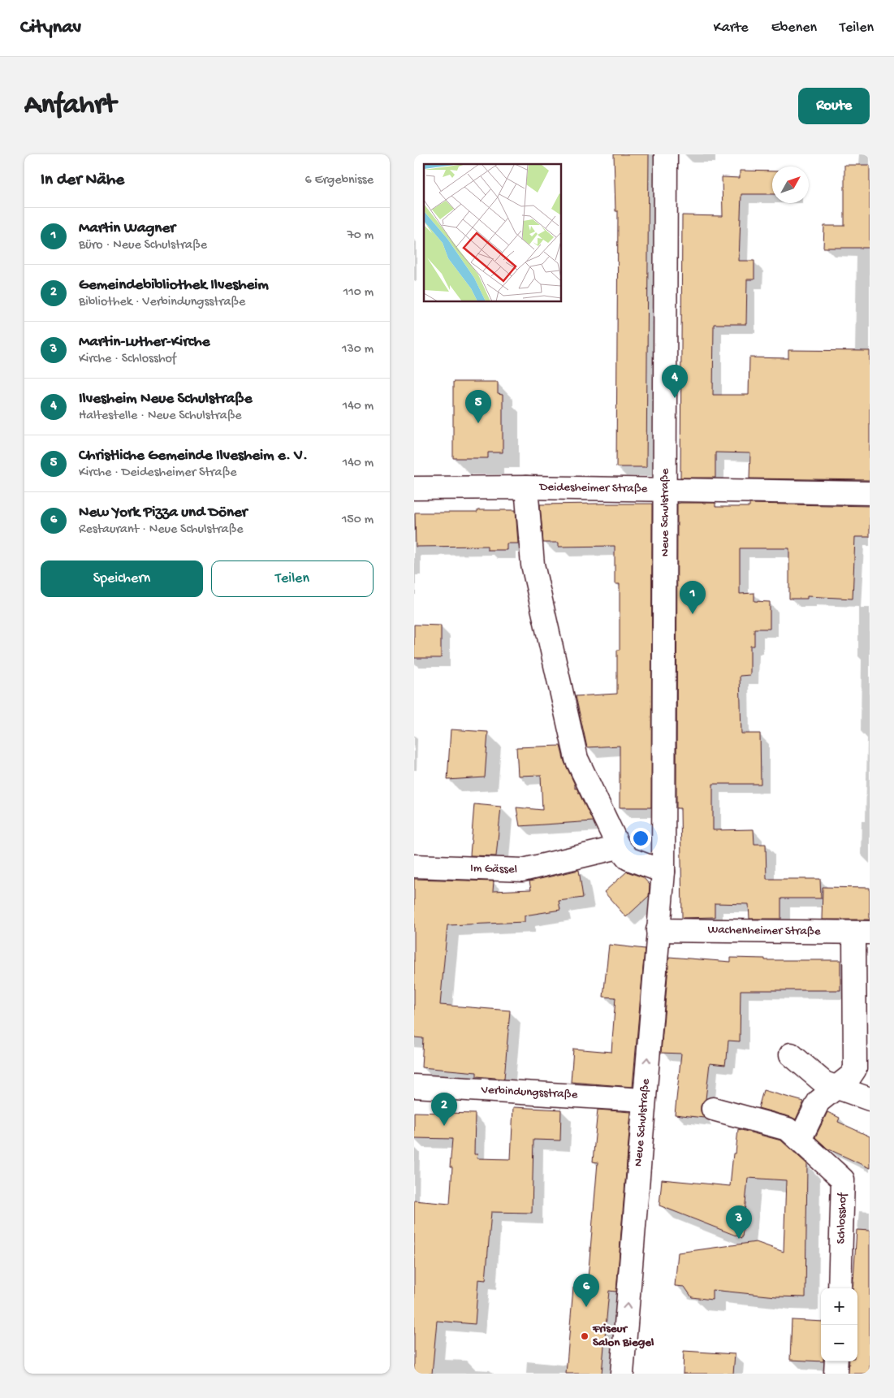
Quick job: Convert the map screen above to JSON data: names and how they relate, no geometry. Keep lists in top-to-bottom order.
{
  "streets": {
    "street": [
      "Deidesheimer Straße",
      "Neue Schulstraße",
      "Im Gässel",
      "Wachenheimer Straße",
      "Verbindungsstraße",
      "Schlosshof"
    ]
  },
  "crossings": [
    ["Deidesheimer Straße", "Neue Schulstraße"],
    ["Neue Schulstraße", "Wachenheimer Straße"],
    ["Neue Schulstraße", "Verbindungsstraße"]
  ],
  "one_way": ["Neue Schulstraße"],
  "places": ["Friseur Salon Biegel"],
  "north": "top right",
  "page": {
    "header": "Citynav",
    "nav": ["Karte", "Ebenen", "Teilen"],
    "buttons": [
      "Route",
      ["Speichern", "Teilen"]
    ],
    "title": "Anfahrt",
    "heading": ["In der Nähe", "6 Ergebnisse"],
    "list": [
      {
        "mark": "1",
        "name": "Martin Wagner",
        "note": "Büro · Neue Schulstraße",
        "value": "70 m"
      },
      {
        "mark": "2",
        "name": "Gemeindebibliothek Ilvesheim",
        "note": "Bibliothek · Verbindungsstraße",
        "value": "110 m"
      },
      {
        "mark": "3",
        "name": "Martin-Luther-Kirche",
        "note": "Kirche · Schlosshof",
        "value": "130 m"
      },
      {
        "mark": "4",
        "name": "Ilvesheim Neue Schulstraße",
        "note": "Haltestelle · Neue Schulstraße",
        "value": "140 m"
      },
      {
        "mark": "5",
        "name": "Christliche Gemeinde Ilvesheim e. V.",
        "note": "Kirche · Deidesheimer Straße",
        "value": "140 m"
      },
      {
        "mark": "6",
        "name": "New York Pizza und Döner",
        "note": "Restaurant · Neue Schulstraße",
        "value": "150 m"
      }
    ],
    "pins": [
      "4",
      "5",
      "1",
      "2",
      "3",
      "6"
    ],
    "map_buttons": ["+", "−"]
  }
}
